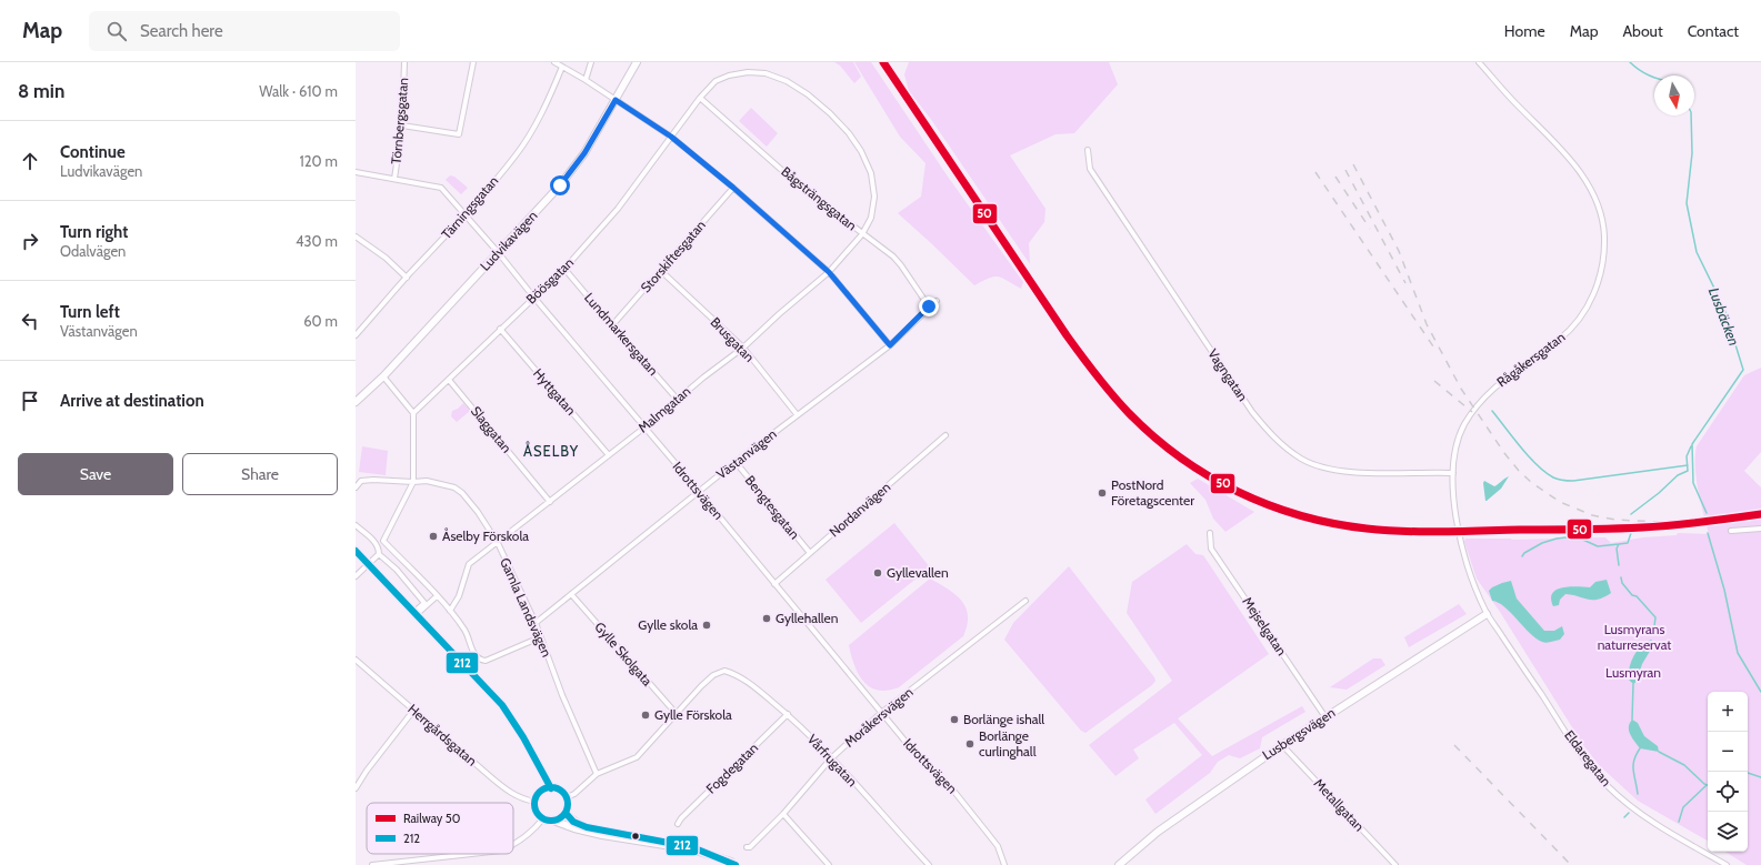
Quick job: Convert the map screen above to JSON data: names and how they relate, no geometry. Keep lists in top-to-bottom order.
{
  "streets": {
    "street": [
      "Törnbergsgatan",
      "Bågsträngsgatan",
      "Tärningsgatan",
      "Ludvikavägen",
      "Storskiftesgatan",
      "Böösgatan",
      "Lundmarkersgatan",
      "Brusgatan",
      "Rågåkersgatan",
      "Vagngatan",
      "Hyttgatan",
      "Malmgatan",
      "Slaggatan",
      "Västanvägen",
      "Idrottsvägen",
      "Bengtesgatan",
      "Nordanvägen",
      "Gamla Landsvägen",
      "Mejselgatan",
      "Gylle Skolgata",
      "Moråkersvägen",
      "Lusbergsvägen",
      "Herrgårdsgatan",
      "Eldaregatan",
      "Vårfrugatan",
      "Fogdegatan",
      "Metallgatan"
    ]
  },
  "crossings": [
    ["Törnbergsgatan", "Idrottsvägen"],
    ["Bågsträngsgatan", "Böösgatan"],
    ["Bågsträngsgatan", "Malmgatan"],
    ["Bågsträngsgatan", "Västanvägen"],
    ["Tärningsgatan", "Idrottsvägen"],
    ["Ludvikavägen", "Idrottsvägen"],
    ["Storskiftesgatan", "Lundmarkersgatan"],
    ["Storskiftesgatan", "Brusgatan"],
    ["Böösgatan", "Lundmarkersgatan"],
    ["Böösgatan", "Hyttgatan"],
    ["Böösgatan", "Malmgatan"],
    ["Böösgatan", "Slaggatan"],
    ["Böösgatan", "Idrottsvägen"],
    ["Lundmarkersgatan", "Malmgatan"],
    ["Brusgatan", "Malmgatan"],
    ["Brusgatan", "Västanvägen"],
    ["Rågåkersgatan", "Vagngatan"],
    ["Rågåkersgatan", "Lusbergsvägen"],
    ["Rågåkersgatan", "Eldaregatan"],
    ["Hyttgatan", "Malmgatan"],
    ["Malmgatan", "Slaggatan"],
    ["Malmgatan", "Idrottsvägen"],
    ["Malmgatan", "Gamla Landsvägen"],
    ["Västanvägen", "Idrottsvägen"],
    ["Västanvägen", "Bengtesgatan"],
    ["Västanvägen", "Gamla Landsvägen"],
    ["Västanvägen", "Gylle Skolgata"],
    ["Idrottsvägen", "Nordanvägen"],
    ["Idrottsvägen", "Moråkersvägen"],
    ["Bengtesgatan", "Nordanvägen"],
    ["Mejselgatan", "Lusbergsvägen"],
    ["Gylle Skolgata", "Vårfrugatan"],
    ["Moråkersvägen", "Vårfrugatan"],
    ["Lusbergsvägen", "Eldaregatan"],
    ["Lusbergsvägen", "Metallgatan"],
    ["Vårfrugatan", "Fogdegatan"]
  ],
  "districts": ["ÅSELBY"],
  "water": ["Lusbäcken"],
  "parks": ["Lusmyrans naturreservat", "Lusmyran"],
  "places": [
    "PostNord Företagscenter",
    "Åselby Förskola",
    "Gyllevallen",
    "Gyllehallen",
    "Gylle skola",
    "Gylle Förskola",
    "Borlänge ishall",
    "Borlänge curlinghall"
  ],
  "lines": ["rail line 50", "transit line 212"],
  "legend": ["Railway 50", "212"],
  "north": "bottom",
  "page": {
    "header": "Map",
    "search": "Search here",
    "nav": [
      "Home",
      "Map",
      "About",
      "Contact"
    ],
    "heading": ["8 min", "Walk · 610 m"],
    "list": [
      ["Continue", "Ludvikavägen", "120 m"],
      ["Turn right", "Odalvägen", "430 m"],
      ["Turn left", "Västanvägen", "60 m"],
      "Arrive at destination"
    ],
    "buttons": ["Save", "Share"],
    "map_buttons": ["+", "−"]
  }
}
